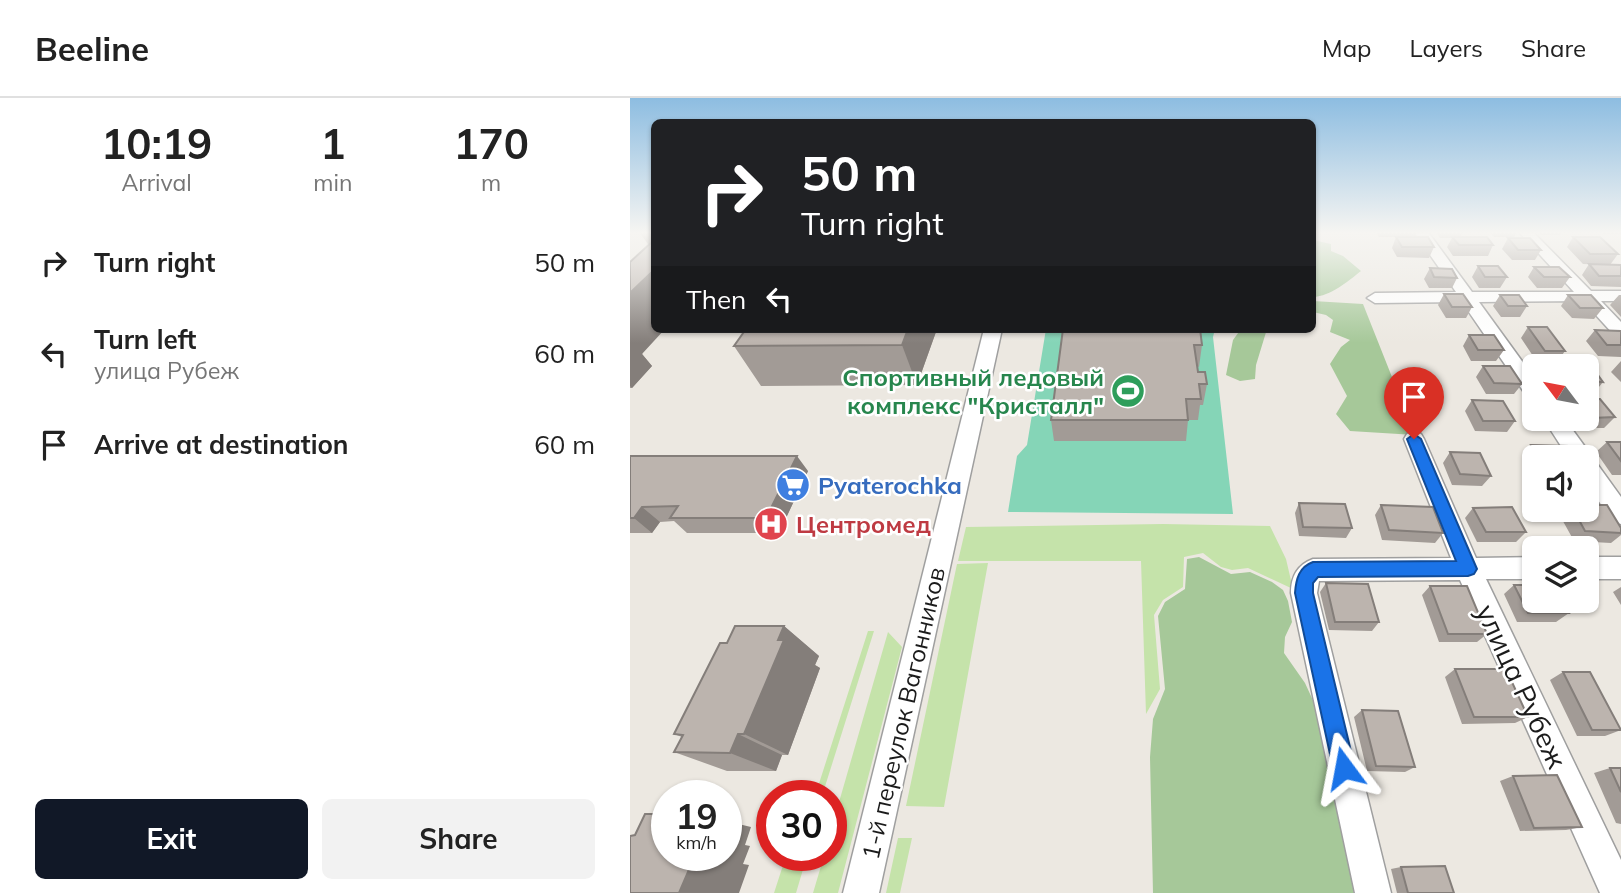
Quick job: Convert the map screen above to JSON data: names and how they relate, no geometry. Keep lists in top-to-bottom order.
{
  "streets": {
    "street": ["улица Рубеж", "1-й переулок Вагонников"]
  },
  "places": {
    "sports": ["Спортивный ледовый комплекс \"Кристалл\""],
    "supermarket": ["Pyaterochka"],
    "hospital": ["Центромед"]
  },
  "north": "top left",
  "page": {
    "header": "Beeline",
    "nav": ["Map", "Layers", "Share"],
    "eta": [
      "10:19",
      "Arrival",
      "1",
      "min",
      "170",
      "m"
    ],
    "turn": ["50 m", "Turn right"],
    "list": [
      {
        "name": "Turn right",
        "value": "50 m"
      },
      {
        "name": "Turn left",
        "note": "улица Рубеж",
        "value": "60 m"
      },
      {
        "name": "Arrive at destination",
        "value": "60 m"
      }
    ],
    "then": "Then",
    "speed": "19 km/h",
    "limit": "30",
    "buttons": ["Exit", "Share"]
  }
}
